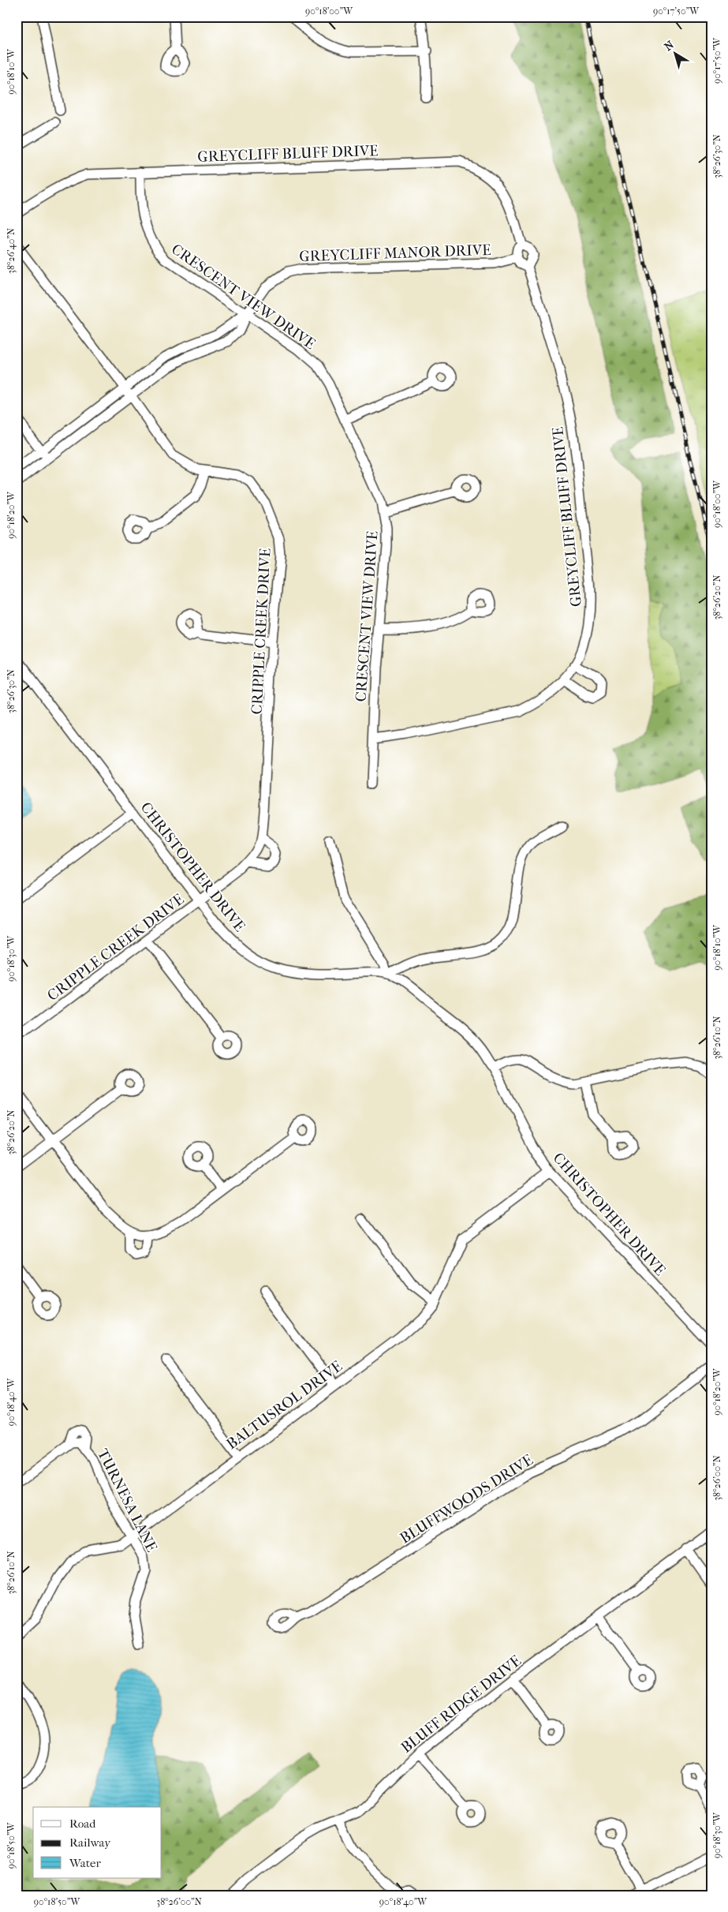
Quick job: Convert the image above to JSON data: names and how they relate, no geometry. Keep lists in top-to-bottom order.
{
  "streets": {
    "street": [
      "GREYCLIFF BLUFF DRIVE",
      "GREYCLIFF MANOR DRIVE",
      "CRESCENT VIEW DRIVE",
      "CRIPPLE CREEK DRIVE",
      "CHRISTOPHER DRIVE",
      "BALTUSROL DRIVE",
      "BLUFFWOODS DRIVE",
      "TURNESA LANE",
      "BLUFF RIDGE DRIVE"
    ]
  },
  "crossings": [
    ["GREYCLIFF BLUFF DRIVE", "GREYCLIFF MANOR DRIVE"],
    ["GREYCLIFF BLUFF DRIVE", "CRESCENT VIEW DRIVE"],
    ["GREYCLIFF MANOR DRIVE", "CRESCENT VIEW DRIVE"],
    ["GREYCLIFF MANOR DRIVE", "CRIPPLE CREEK DRIVE"],
    ["CRIPPLE CREEK DRIVE", "CHRISTOPHER DRIVE"],
    ["CHRISTOPHER DRIVE", "BALTUSROL DRIVE"],
    ["BALTUSROL DRIVE", "TURNESA LANE"]
  ],
  "legend": ["Road", "Railway", "Water"],
  "north": "top left",
  "coordinates": [
    "90°18'00\"W",
    "90°17'50\"W",
    "90°18'10\"W",
    "38°26'30\"N",
    "38°26'40\"N",
    "90°18'20\"W",
    "38°26'20\"N",
    "90°18'30\"W",
    "38°26'10\"N",
    "90°18'40\"W",
    "38°26'00\"N",
    "90°18'50\"W"
  ]
}
